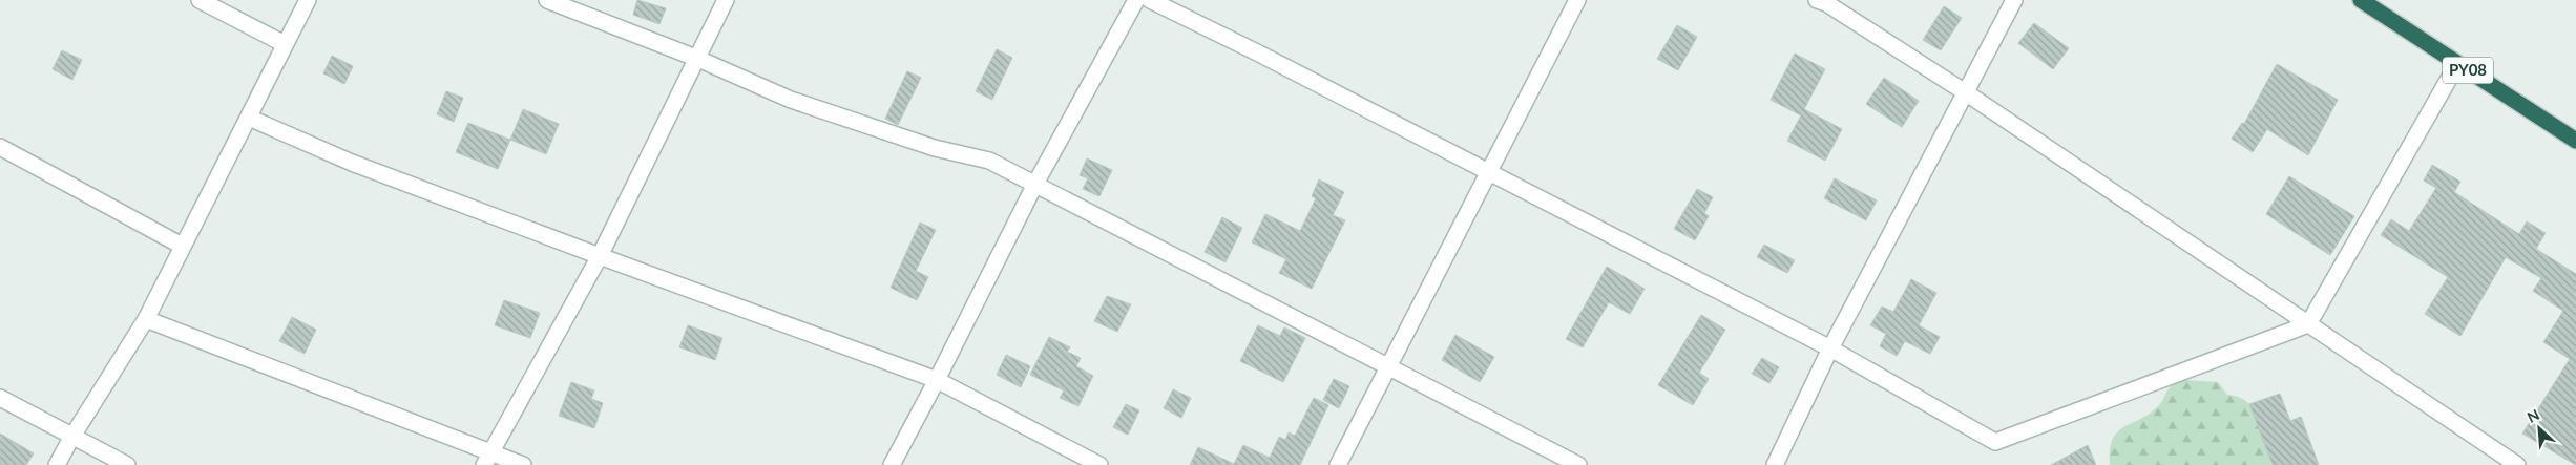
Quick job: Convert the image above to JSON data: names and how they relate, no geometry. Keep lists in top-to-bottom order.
{
  "streets": {
    "highway": ["PY08"]
  },
  "north": "top left"
}
